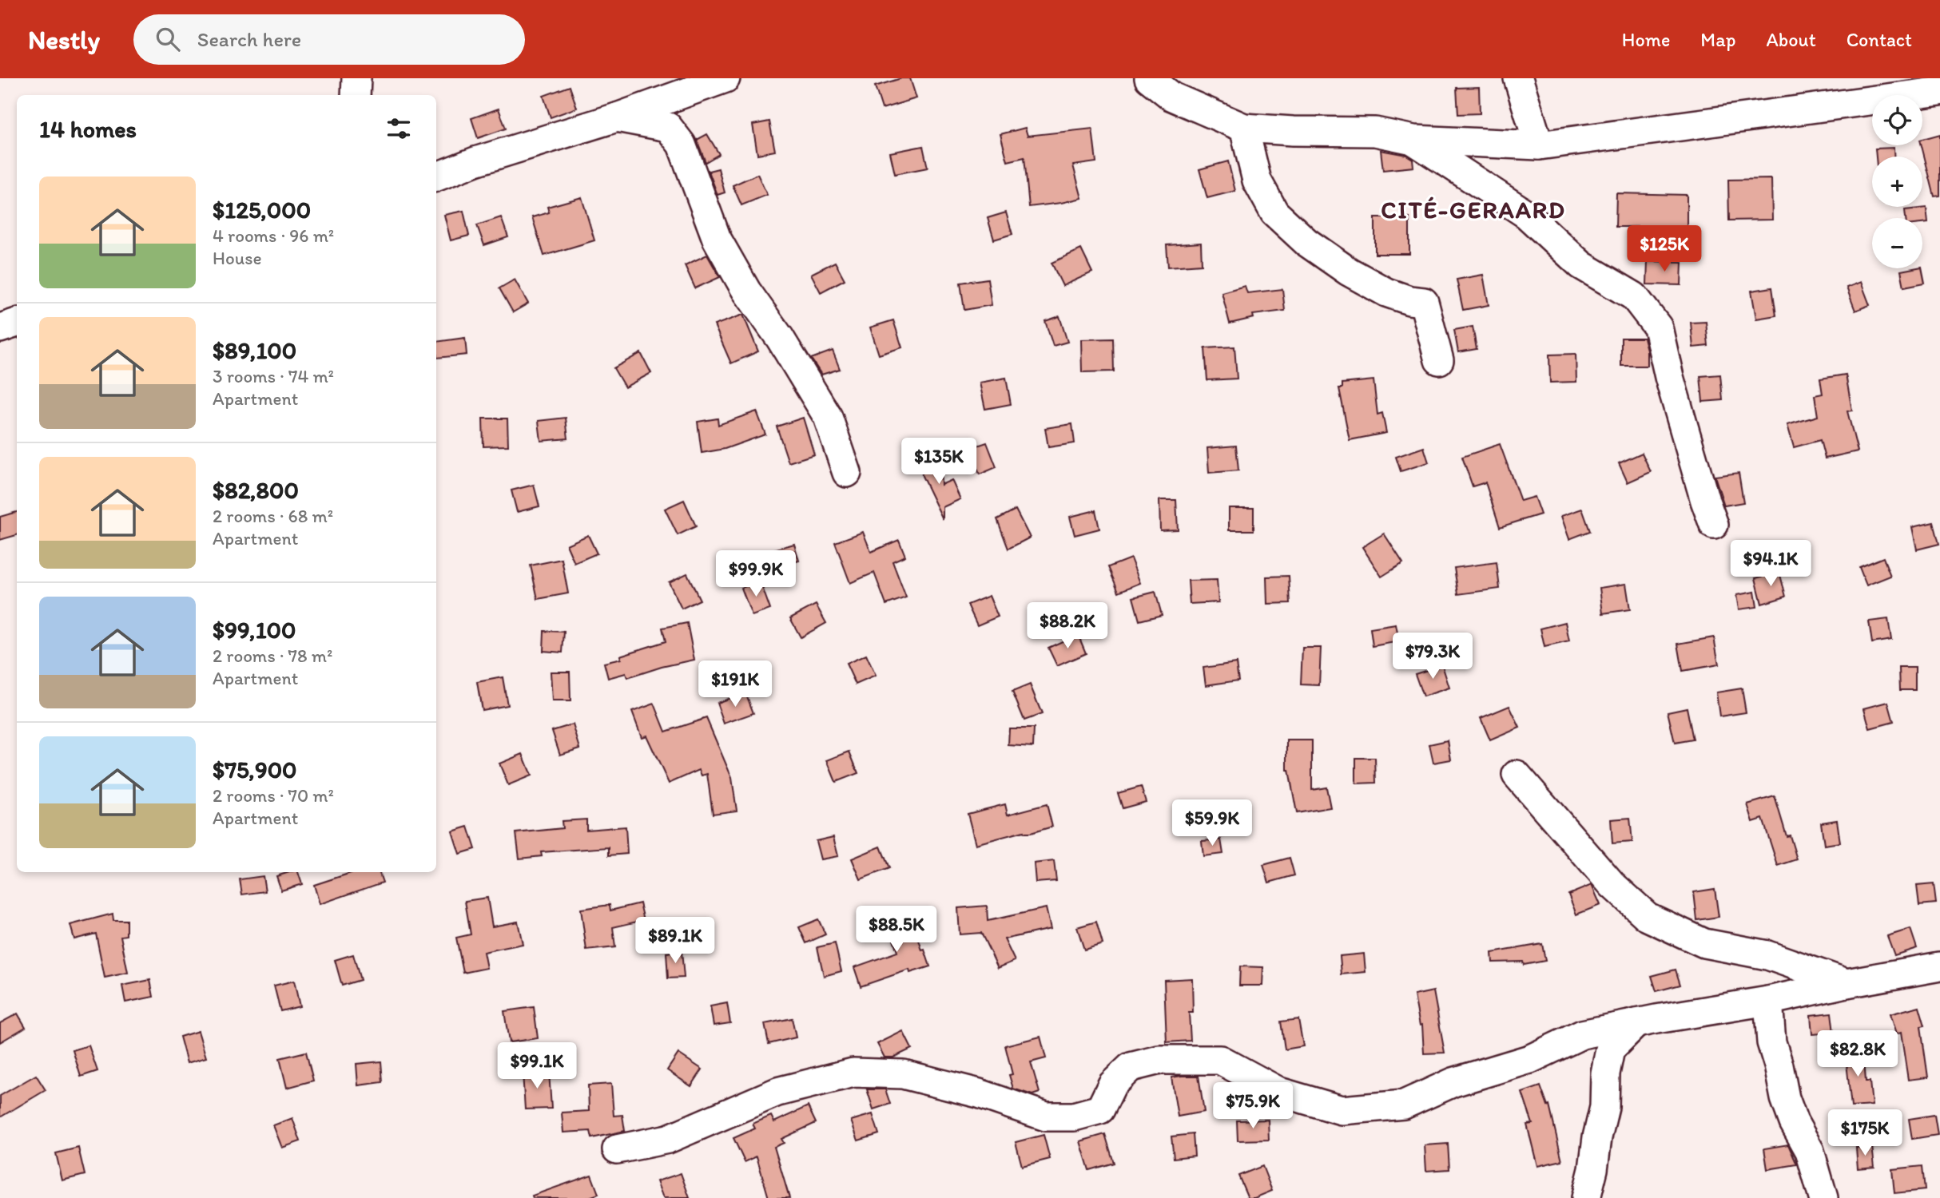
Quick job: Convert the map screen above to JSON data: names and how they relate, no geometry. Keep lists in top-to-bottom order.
{
  "districts": ["CITÉ-GERAARD"],
  "page": {
    "header": "Nestly",
    "search": "Search here",
    "nav": [
      "Home",
      "Map",
      "About",
      "Contact"
    ],
    "map_buttons": ["+", "−"],
    "heading": "14 homes",
    "list": [
      {
        "name": "$125,000",
        "note": "4 rooms · 96 m² · House"
      },
      {
        "name": "$89,100",
        "note": "3 rooms · 74 m² · Apartment"
      },
      {
        "name": "$82,800",
        "note": "2 rooms · 68 m² · Apartment"
      },
      {
        "name": "$99,100",
        "note": "2 rooms · 78 m² · Apartment"
      },
      {
        "name": "$75,900",
        "note": "2 rooms · 70 m² · Apartment"
      }
    ],
    "price": [
      "$125K",
      "$135K",
      "$94.1K",
      "$99.9K",
      "$88.2K",
      "$79.3K",
      "$191K",
      "$59.9K",
      "$88.5K",
      "$89.1K",
      "$82.8K",
      "$99.1K",
      "$75.9K",
      "$175K"
    ]
  }
}
